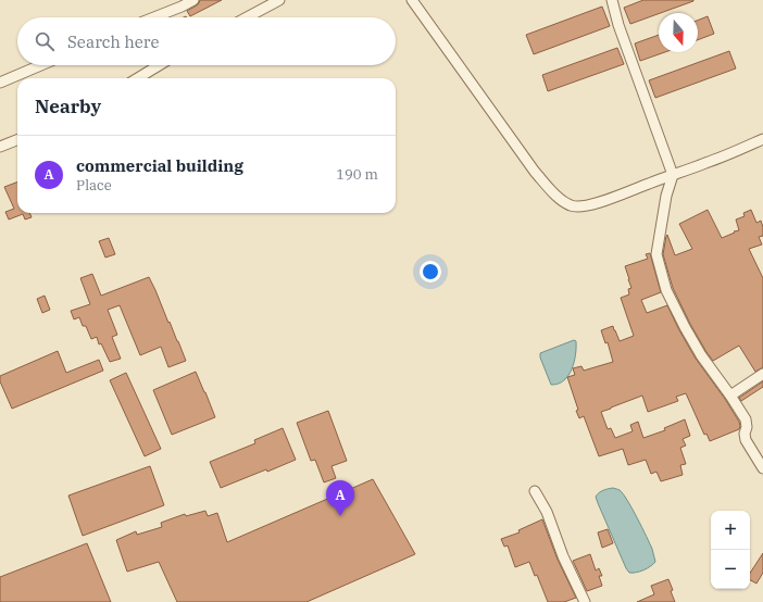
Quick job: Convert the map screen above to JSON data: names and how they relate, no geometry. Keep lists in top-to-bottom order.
{
  "north": "bottom",
  "page": {
    "search": "Search here",
    "heading": "Nearby",
    "list": [
      {
        "mark": "A",
        "name": "commercial building",
        "note": "Place",
        "value": "190 m"
      }
    ],
    "pins": "A",
    "map_buttons": ["+", "−"]
  }
}
